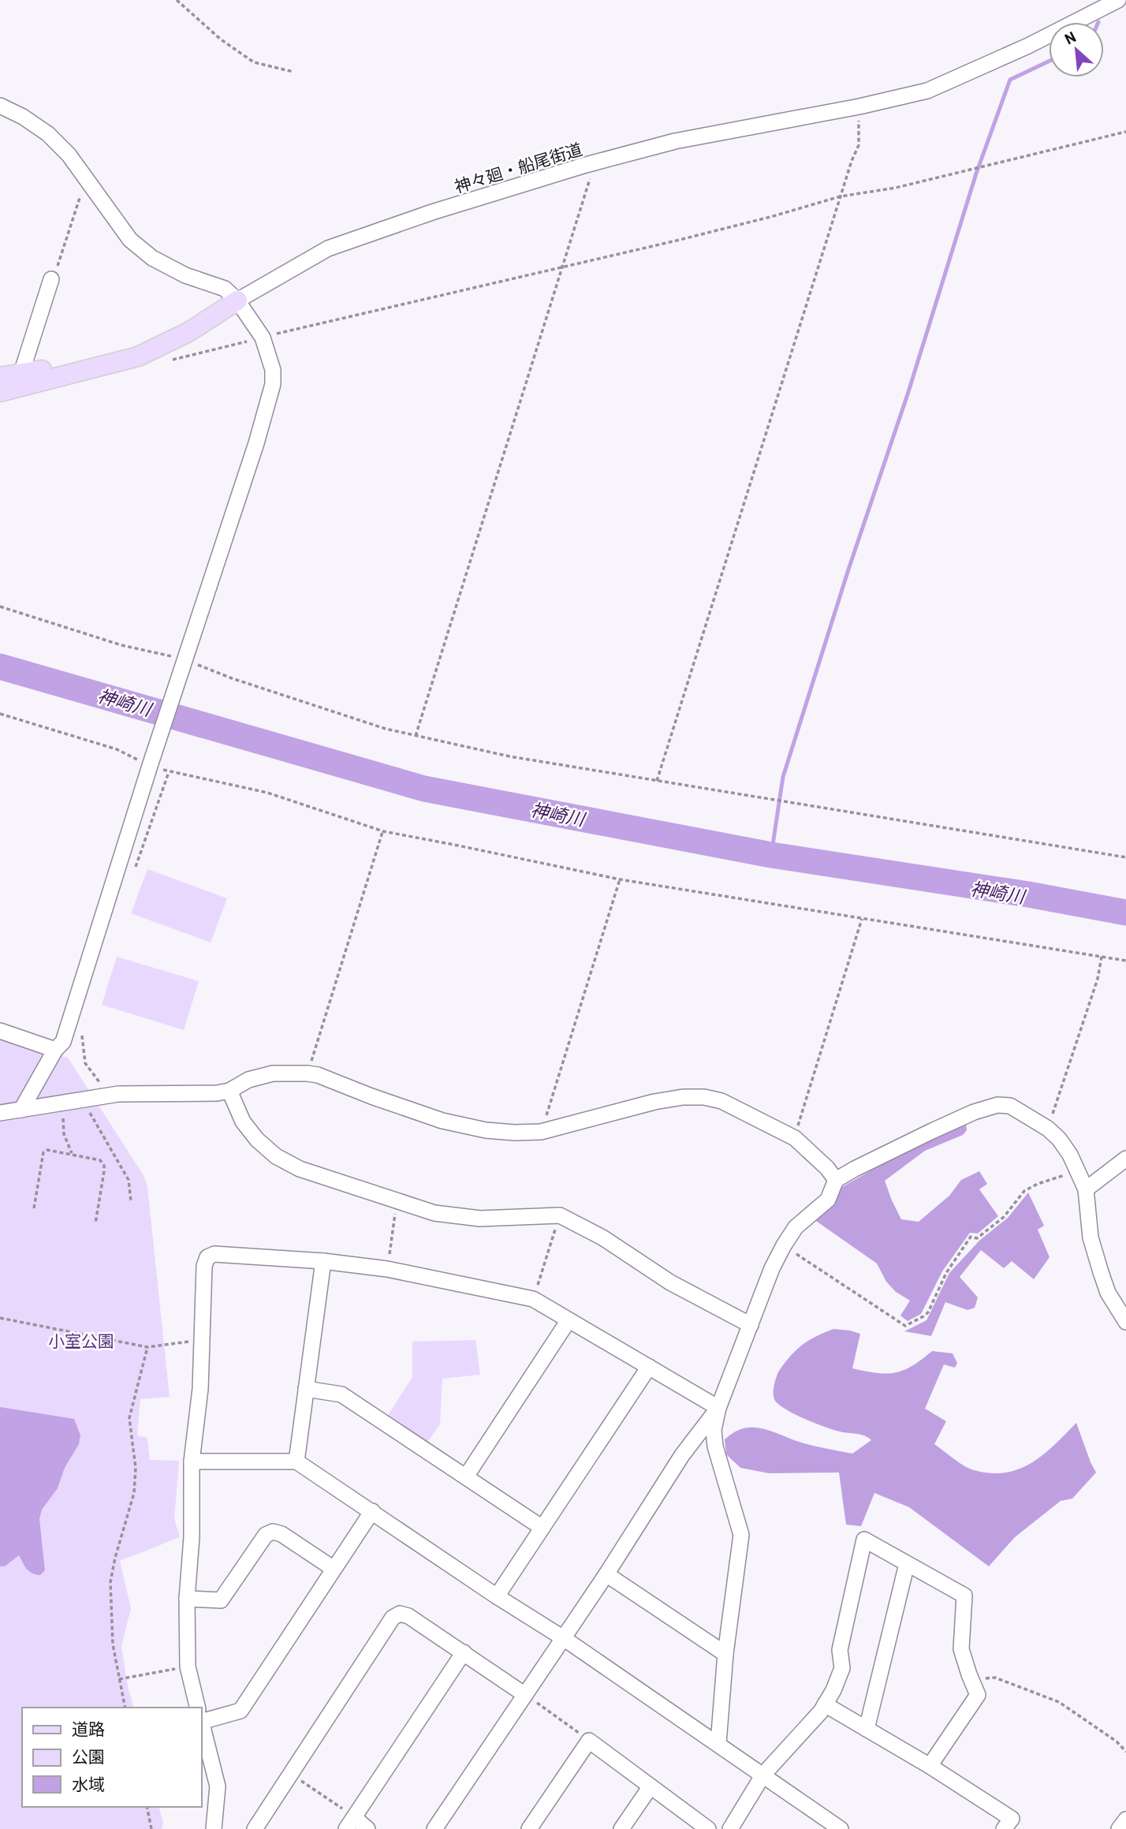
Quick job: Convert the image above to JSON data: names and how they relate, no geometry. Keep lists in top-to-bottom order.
{
  "streets": {
    "street": ["神々廻・船尾街道"]
  },
  "water": ["神崎川"],
  "parks": ["小室公園"],
  "legend": ["道路", "公園", "水域"],
  "north": "top left"
}
